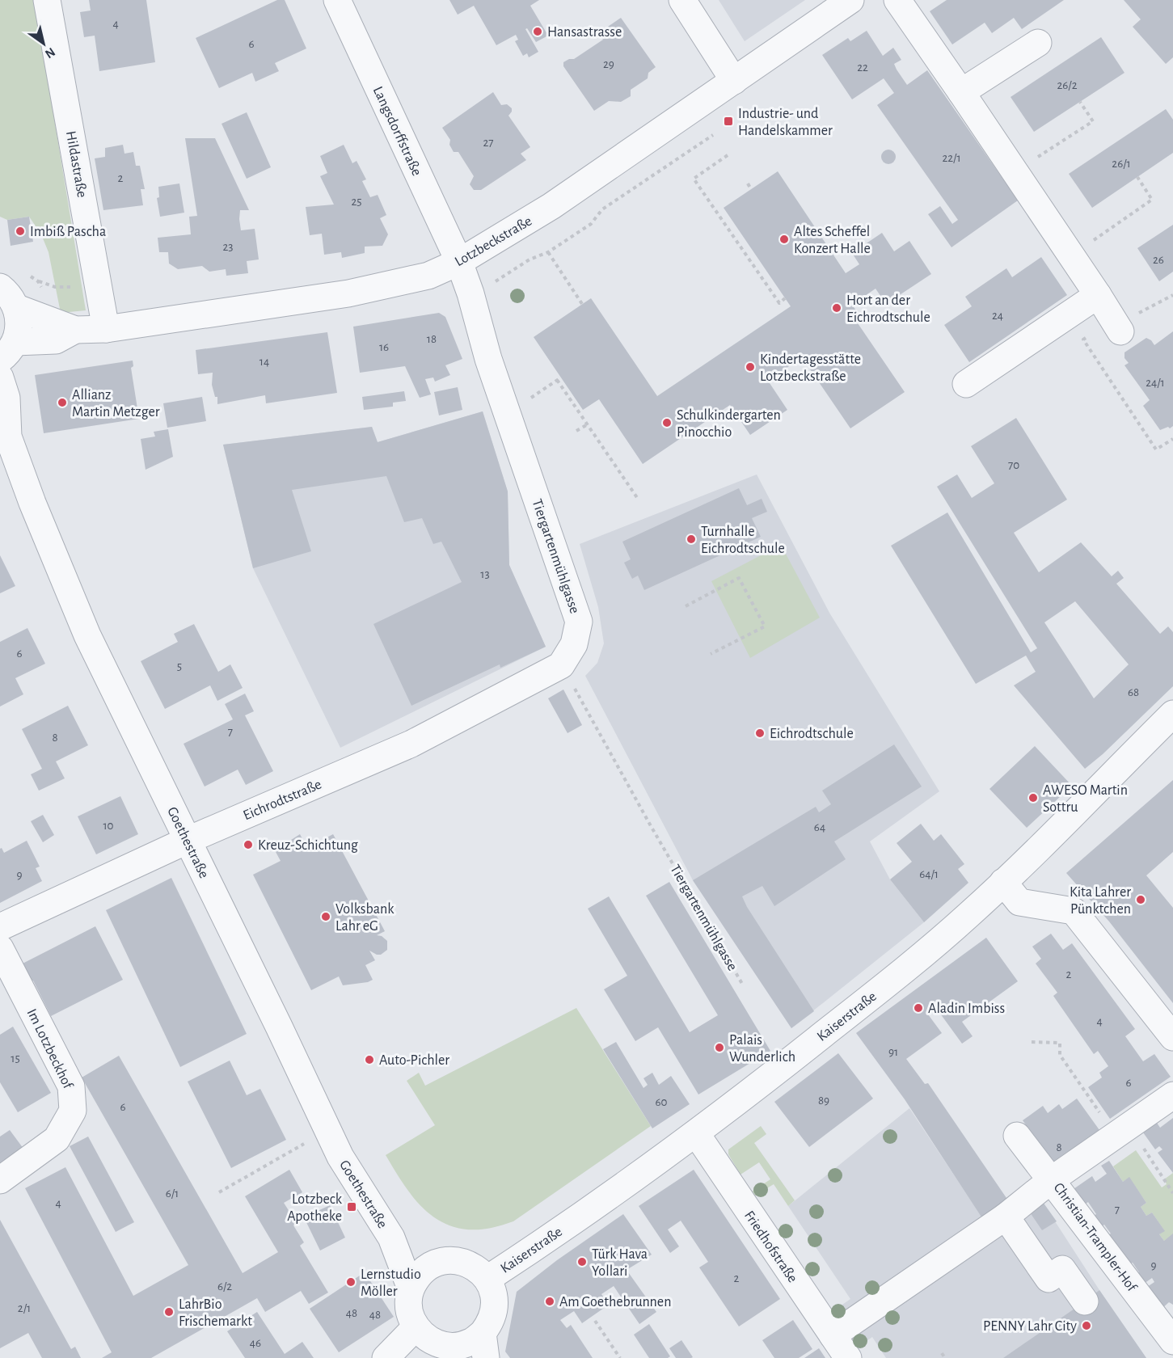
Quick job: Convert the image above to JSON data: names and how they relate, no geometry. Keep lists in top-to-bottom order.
{
  "streets": {
    "street": [
      "Langsdorffstraße",
      "Hildastraße",
      "Lotzbeckstraße",
      "Tiergartenmühlgasse",
      "Eichrodtstraße",
      "Goethestraße",
      "Kaiserstraße",
      "Im Lotzbeckhof",
      "Christian-Trampler-Hof",
      "Friedhofstraße"
    ]
  },
  "crossings": [
    ["Langsdorffstraße", "Lotzbeckstraße"],
    ["Langsdorffstraße", "Tiergartenmühlgasse"],
    ["Hildastraße", "Lotzbeckstraße"],
    ["Lotzbeckstraße", "Tiergartenmühlgasse"],
    ["Tiergartenmühlgasse", "Eichrodtstraße"],
    ["Eichrodtstraße", "Goethestraße"],
    ["Goethestraße", "Kaiserstraße"],
    ["Kaiserstraße", "Friedhofstraße"]
  ],
  "places": {
    "other": [
      "Hansastrasse",
      "Imbiß Pascha",
      "Altes Scheffel Konzert Halle",
      "Hort an der Eichrodtschule",
      "Kindertagesstätte Lotzbeckstraße",
      "Allianz Martin Metzger",
      "Schulkindergarten Pinocchio",
      "Turnhalle Eichrodtschule",
      "Eichrodtschule",
      "AWESO Martin Sottru",
      "Kreuz-Schichtung",
      "Kita Lahrer Pünktchen",
      "Volksbank Lahr eG",
      "Aladin Imbiss",
      "Palais Wunderlich",
      "Auto-Pichler",
      "Türk Hava Yollari",
      "Lernstudio Möller",
      "Am Goethebrunnen",
      "LahrBio Frischemarkt",
      "PENNY Lahr City"
    ],
    "transit": ["Industrie- und Handelskammer", "Lotzbeck Apotheke"]
  },
  "house_numbers": [
    "4",
    "6",
    "29",
    "22",
    "26/2",
    "27",
    "22/1",
    "26/1",
    "2",
    "25",
    "23",
    "26",
    "24",
    "18",
    "16",
    "14",
    "24/1",
    "70",
    "13",
    "6",
    "5",
    "68",
    "7",
    "8",
    "10",
    "64",
    "64/1",
    "9",
    "2",
    "4",
    "91",
    "15",
    "6",
    "89",
    "60",
    "6",
    "8",
    "6/1",
    "4",
    "7",
    "9",
    "2",
    "6/2",
    "2/1",
    "48",
    "48",
    "46"
  ],
  "north": "bottom right"
}
